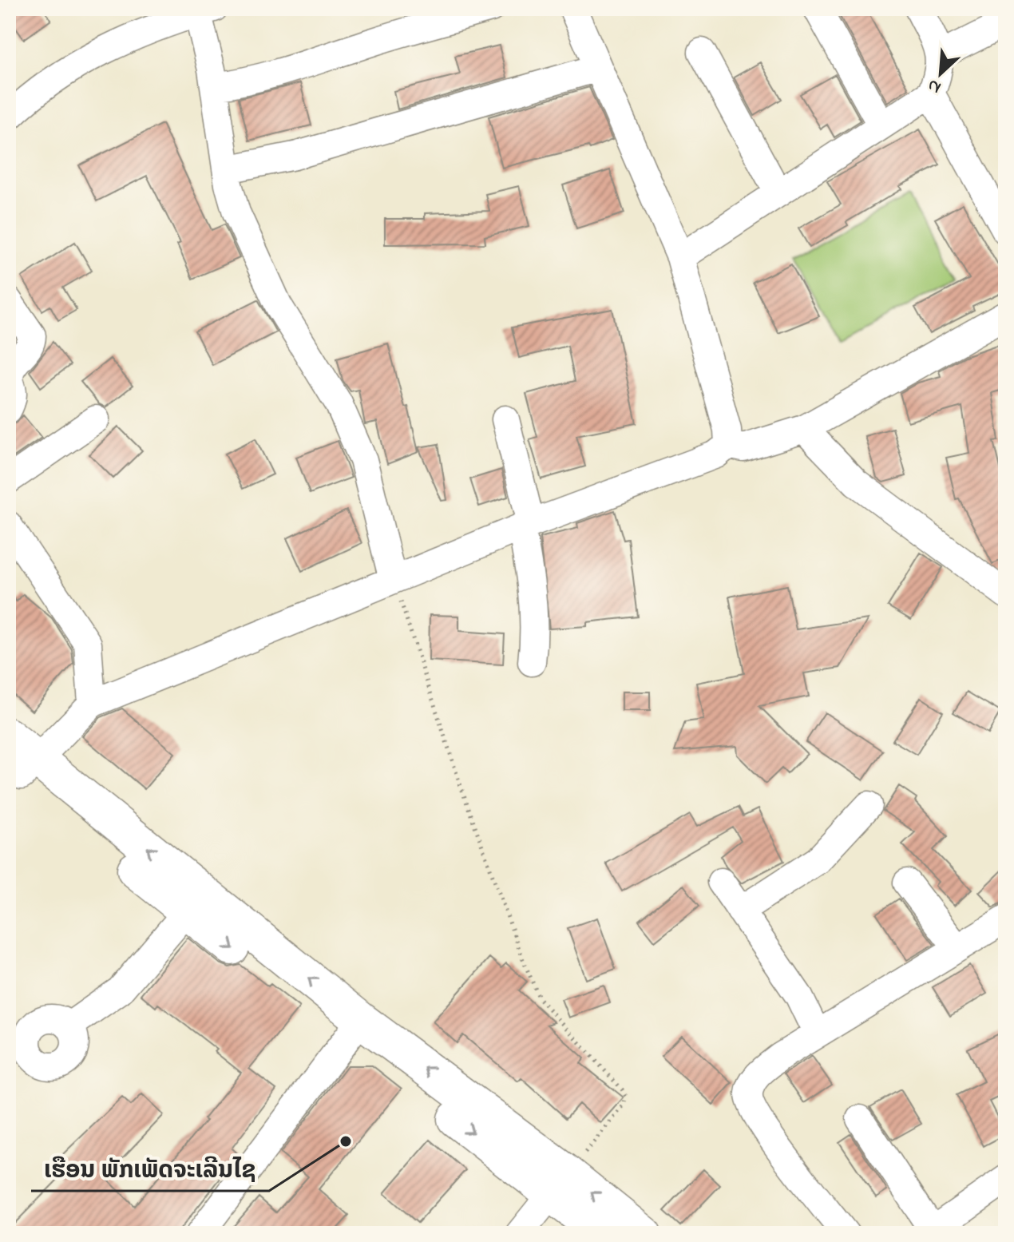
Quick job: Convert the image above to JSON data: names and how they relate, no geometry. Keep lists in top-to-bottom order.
{
  "places": ["ເຮືອນ ພັກເພັດຈະເລີນໄຊ"],
  "north": "bottom left"
}
